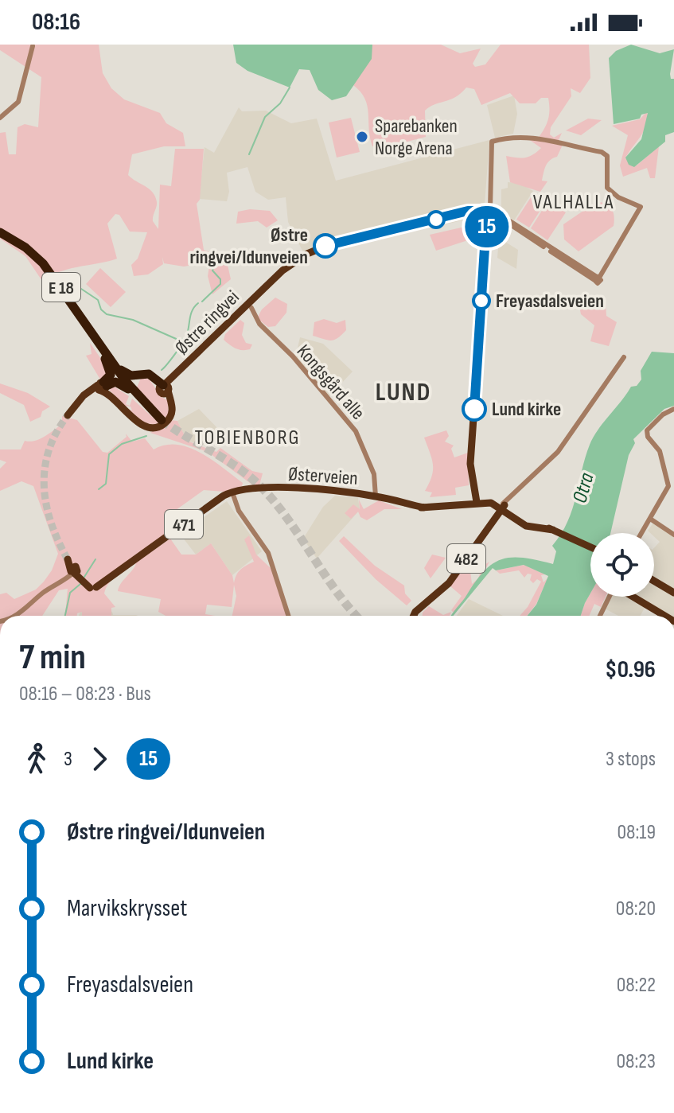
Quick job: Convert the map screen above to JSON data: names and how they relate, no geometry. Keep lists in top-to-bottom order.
{
  "streets": {
    "highway": ["E 18"],
    "main road": [
      "Østre ringvei",
      "Østerveien",
      "471",
      "482"
    ],
    "street": ["Kongsgård alle"]
  },
  "crossings": [
    ["E 18", "Østre ringvei"],
    ["Kongsgård alle", "Østerveien"],
    ["Østerveien", "471"],
    ["Østerveien", "482"]
  ],
  "districts": ["VALHALLA", "LUND", "TOBIENBORG"],
  "water": ["Otra"],
  "places": [
    "Sparebanken Norge Arena",
    "Østre ringvei/Idunveien",
    "Freyasdalsveien",
    "Lund kirke"
  ],
  "lines": ["bus line 15"],
  "page": {
    "status": "08:16",
    "on_map": "15",
    "heading": ["7 min", "08:16 – 08:23 · Bus", "$0.96"],
    "legs": ["3", "15", "3 stops"],
    "list": [
      {
        "name": "Østre ringvei/Idunveien",
        "value": "08:19"
      },
      {
        "name": "Marvikskrysset",
        "value": "08:20"
      },
      {
        "name": "Freyasdalsveien",
        "value": "08:22"
      },
      {
        "name": "Lund kirke",
        "value": "08:23"
      }
    ]
  }
}
